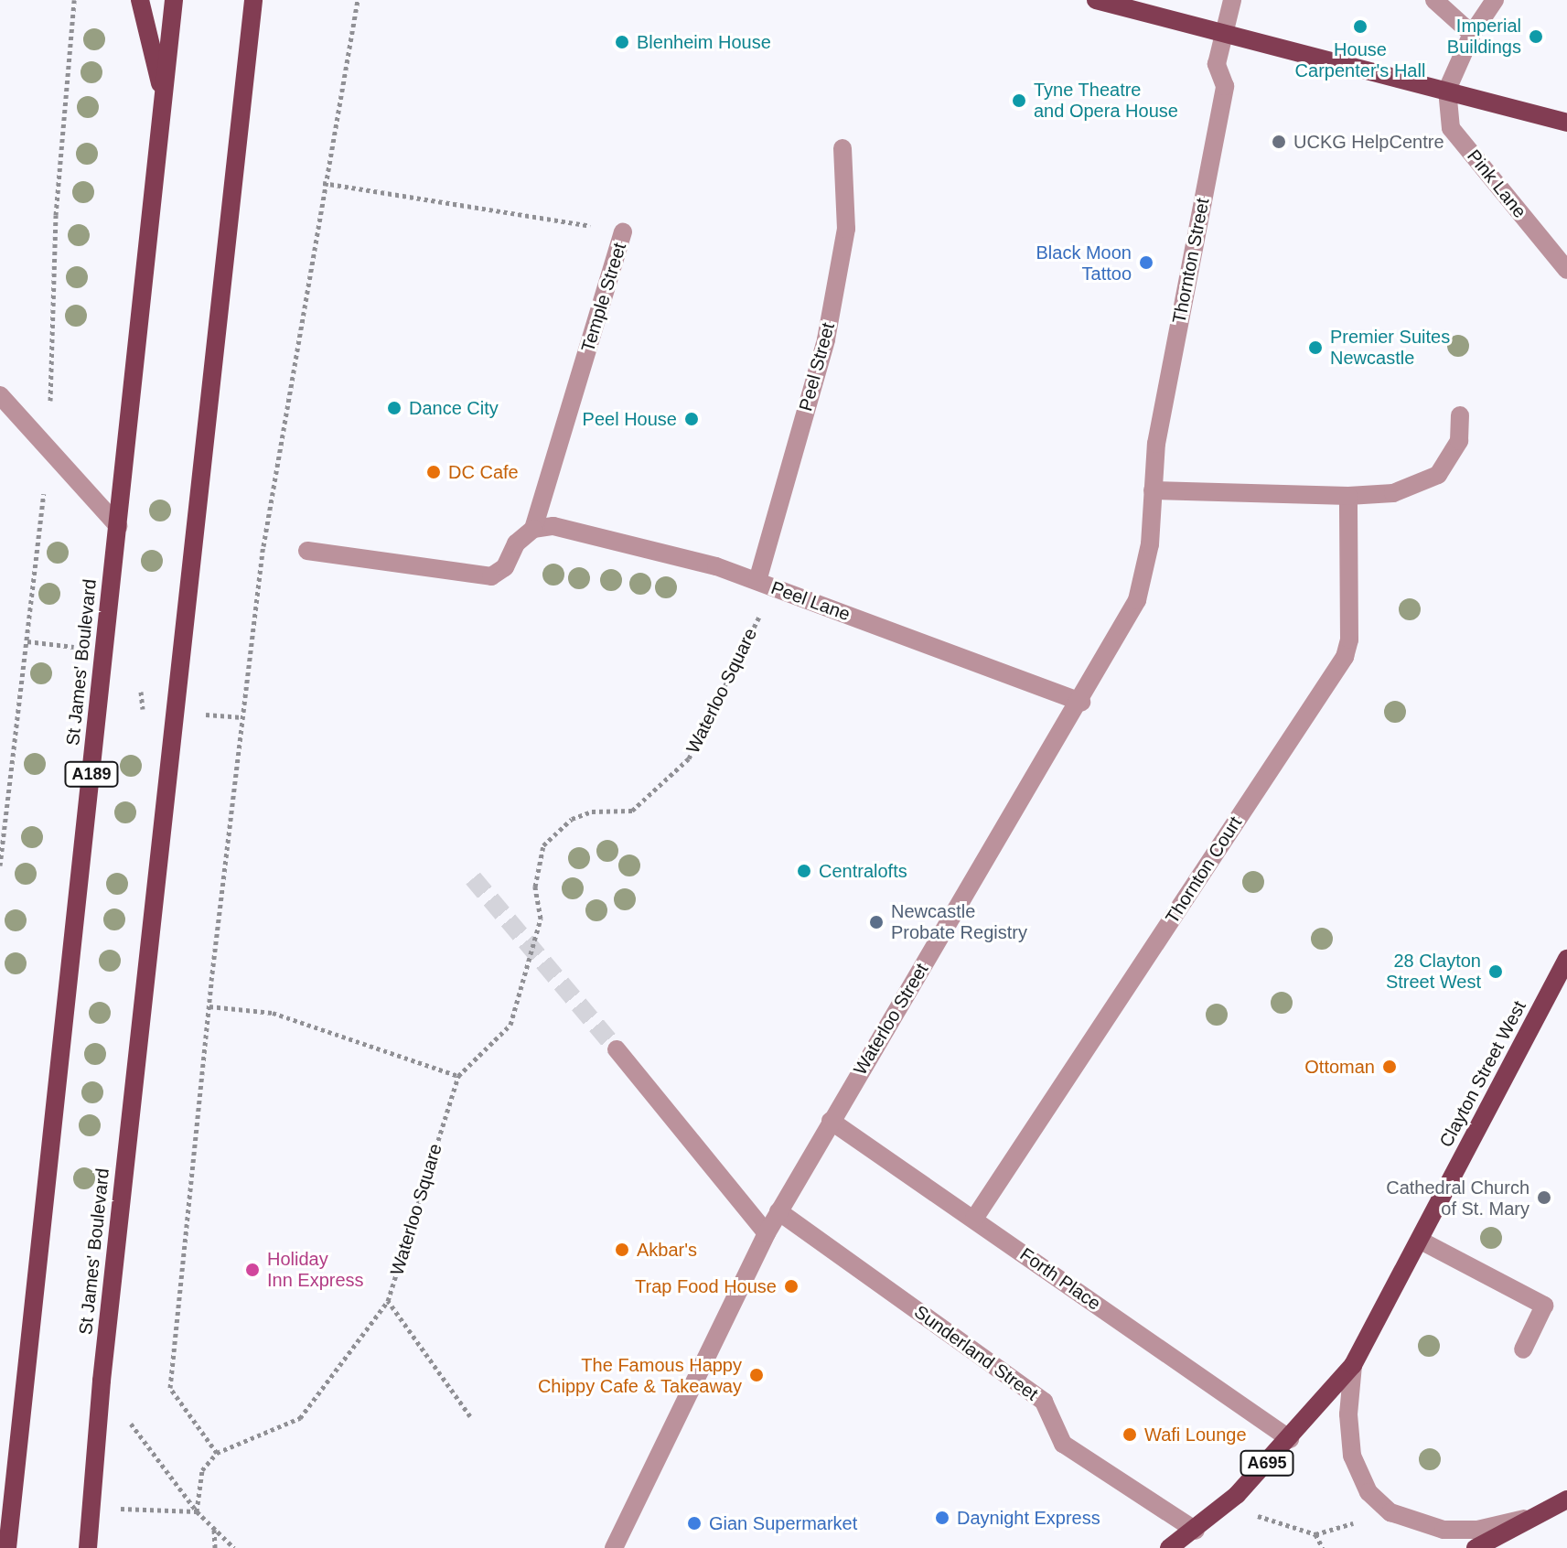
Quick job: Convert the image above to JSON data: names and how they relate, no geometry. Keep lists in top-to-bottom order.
{
  "streets": {
    "main road": [
      "St James' Boulevard",
      "A189",
      "Clayton Street West",
      "A695"
    ],
    "street": [
      "Pink Lane",
      "Thornton Street",
      "Temple Street",
      "Peel Street",
      "Peel Lane",
      "Thornton Court",
      "Waterloo Street",
      "Forth Place",
      "Sunderland Street"
    ],
    "path": ["Waterloo Square"]
  },
  "crossings": [
    ["Thornton Street", "Waterloo Street"],
    ["Temple Street", "Peel Lane"],
    ["Peel Street", "Peel Lane"],
    ["Peel Street", "Waterloo Square"],
    ["Peel Lane", "Waterloo Square"],
    ["Peel Lane", "Waterloo Street"],
    ["Thornton Court", "Forth Place"],
    ["Waterloo Street", "Forth Place"],
    ["Waterloo Street", "Sunderland Street"],
    ["Clayton Street West", "Forth Place"],
    ["Clayton Street West", "Sunderland Street"]
  ],
  "places": [
    "House Carpenter's Hall",
    "Imperial Buildings",
    "Blenheim House",
    "Tyne Theatre and Opera House",
    "UCKG HelpCentre",
    "Black Moon Tattoo",
    "Premier Suites Newcastle",
    "Dance City",
    "Peel House",
    "DC Cafe",
    "Centralofts",
    "Newcastle Probate Registry",
    "28 Clayton Street West",
    "Ottoman",
    "Cathedral Church of St. Mary",
    "Akbar's",
    "Holiday Inn Express",
    "Trap Food House",
    "The Famous Happy Chippy Cafe & Takeaway",
    "Wafi Lounge",
    "Daynight Express",
    "Gian Supermarket"
  ]
}
